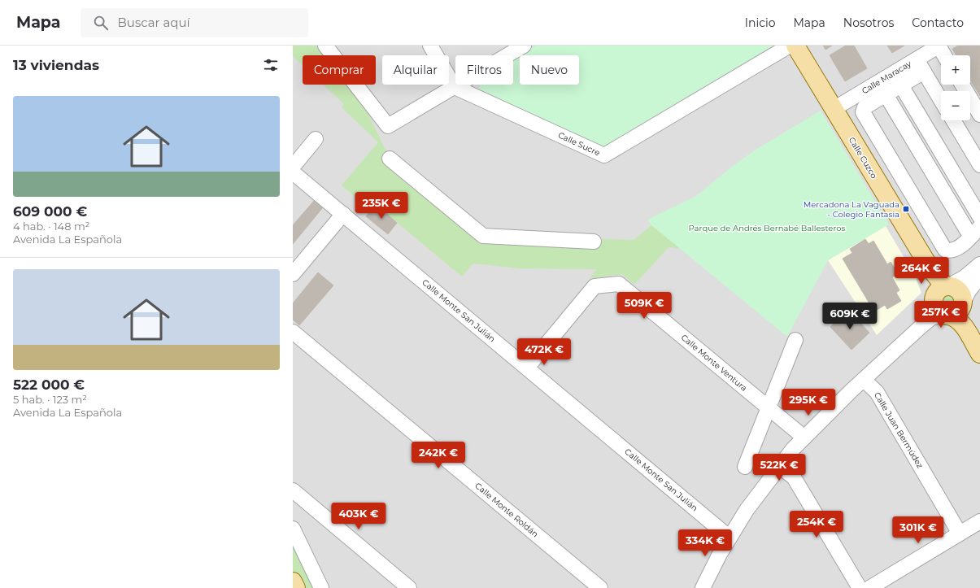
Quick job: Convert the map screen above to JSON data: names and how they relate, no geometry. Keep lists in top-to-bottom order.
{
  "streets": {
    "main road": ["Calle Cuzco"],
    "street": [
      "Calle Maracay",
      "Calle Sucre",
      "Calle Monte San Julián",
      "Calle Monte Ventura",
      "Calle Juan Bermúdez",
      "Calle Monte Roldán"
    ]
  },
  "crossings": [
    ["Calle Maracay", "Calle Cuzco"],
    ["Calle Monte San Julián", "Calle Monte Ventura"]
  ],
  "parks": ["Parque de Andrés Bernabé Ballesteros"],
  "places": {
    "transit": ["Mercadona La Vaguada - Colegio Fantasia"]
  },
  "page": {
    "header": "Mapa",
    "search": "Buscar aquí",
    "nav": [
      "Inicio",
      "Mapa",
      "Nosotros",
      "Contacto"
    ],
    "heading": "13 viviendas",
    "map_buttons": ["+", "−"],
    "chip": [
      "Comprar",
      "Alquilar",
      "Filtros",
      "Nuevo"
    ],
    "list": [
      {
        "name": "609 000 €",
        "note": "4 hab. · 148 m² · Avenida La Española"
      },
      {
        "name": "522 000 €",
        "note": "5 hab. · 123 m² · Avenida La Española"
      }
    ],
    "price": [
      "235K €",
      "264K €",
      "509K €",
      "257K €",
      "609K €",
      "472K €",
      "295K €",
      "242K €",
      "522K €",
      "403K €",
      "254K €",
      "301K €",
      "334K €"
    ]
  }
}
